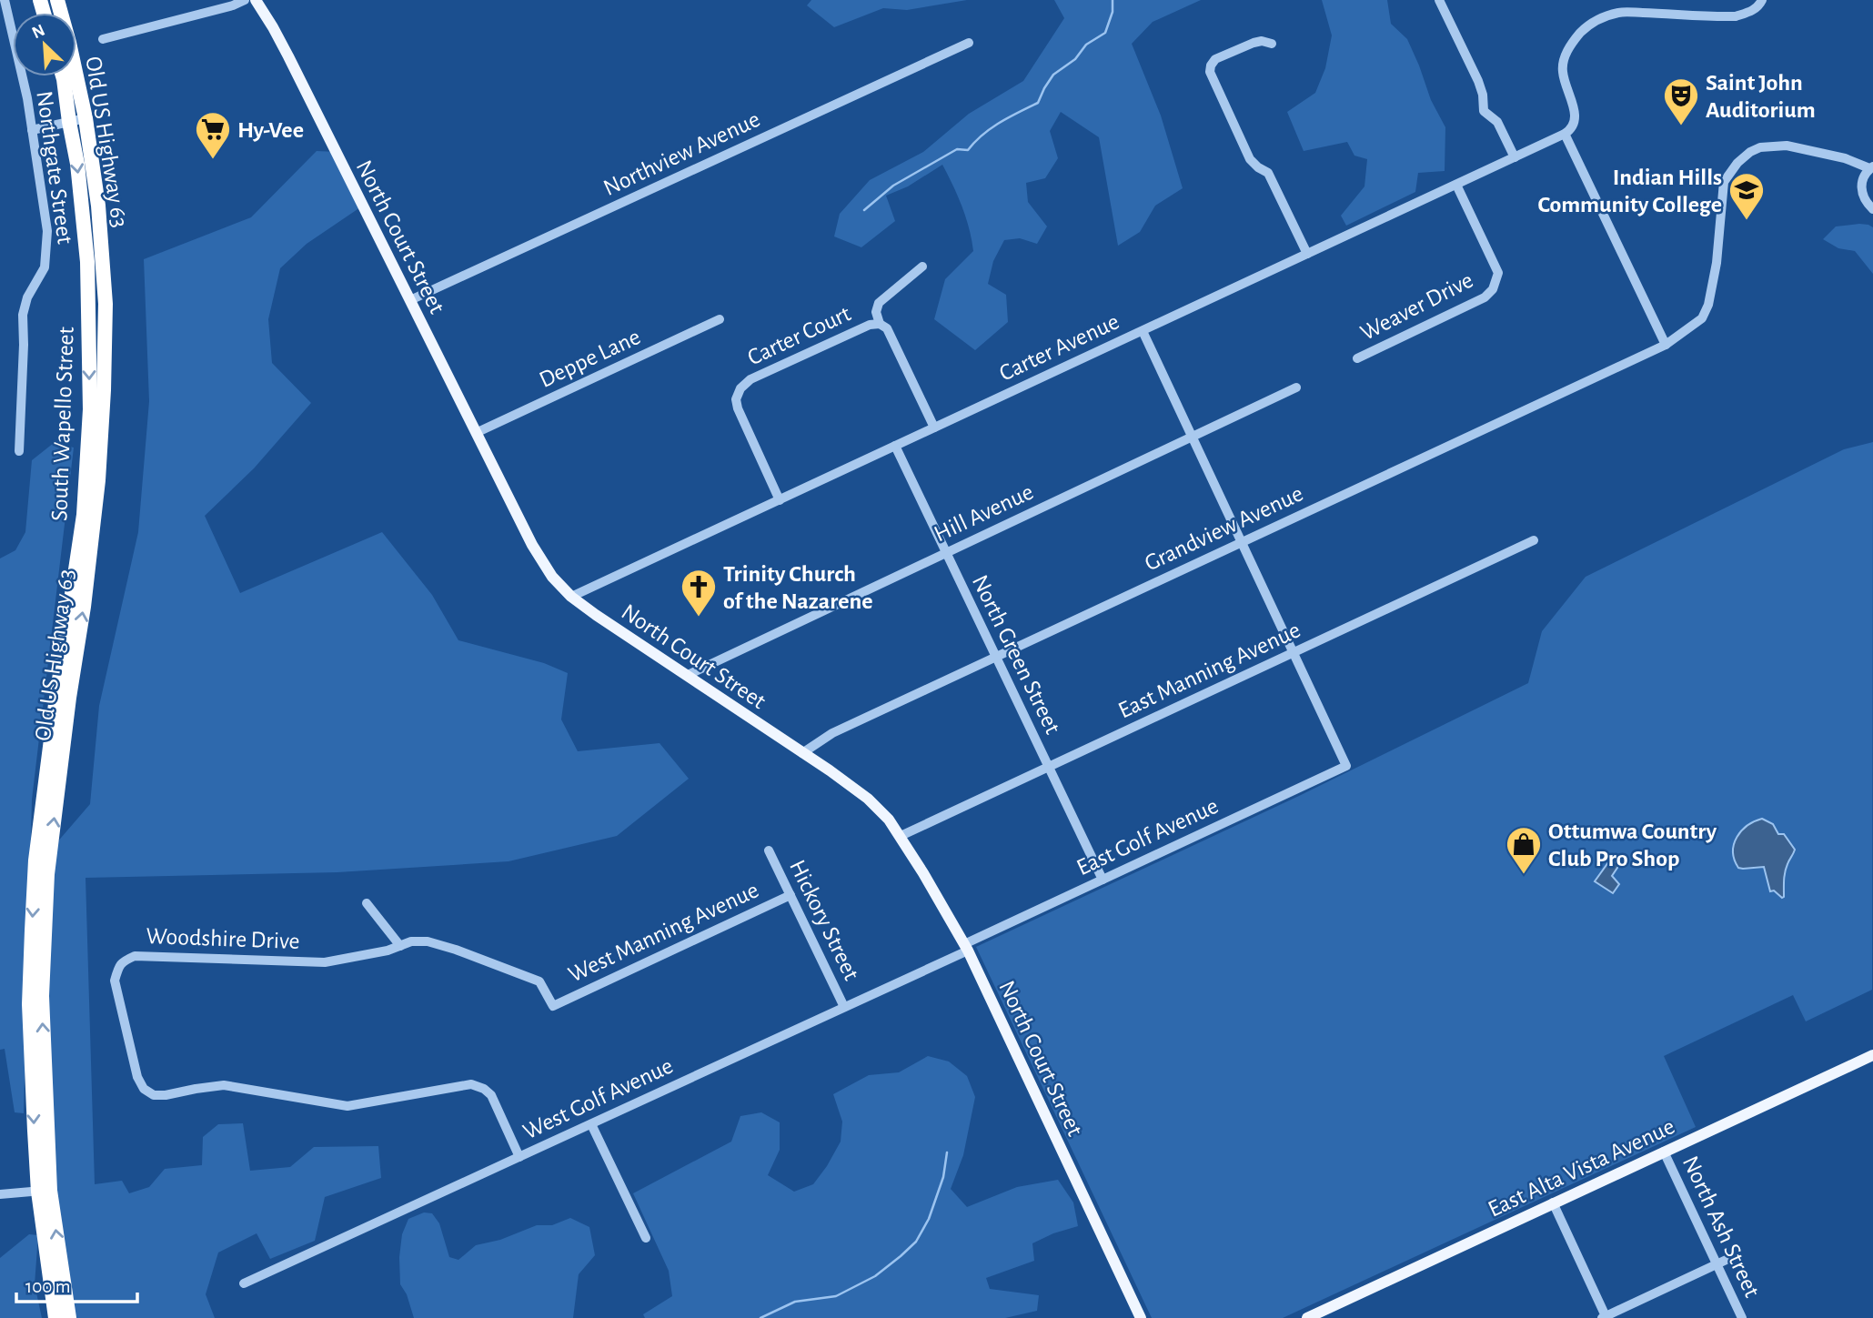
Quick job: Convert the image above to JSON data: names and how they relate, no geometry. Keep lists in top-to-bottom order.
{
  "streets": {
    "highway": ["Old US Highway 63", "South Wapello Street"],
    "main road": ["North Court Street", "East Alta Vista Avenue"],
    "street": [
      "Northview Avenue",
      "Northgate Street",
      "Weaver Drive",
      "Carter Court",
      "Carter Avenue",
      "Deppe Lane",
      "Hill Avenue",
      "Grandview Avenue",
      "North Green Street",
      "East Manning Avenue",
      "East Golf Avenue",
      "Hickory Street",
      "West Manning Avenue",
      "Woodshire Drive",
      "West Golf Avenue",
      "North Ash Street"
    ]
  },
  "crossings": [
    ["Old US Highway 63", "South Wapello Street"],
    ["Northview Avenue", "North Court Street"],
    ["North Court Street", "Carter Avenue"],
    ["North Court Street", "Deppe Lane"],
    ["North Court Street", "Hill Avenue"],
    ["North Court Street", "Grandview Avenue"],
    ["North Court Street", "East Manning Avenue"],
    ["North Court Street", "East Golf Avenue"],
    ["North Court Street", "West Golf Avenue"],
    ["Weaver Drive", "Carter Avenue"],
    ["Carter Court", "Carter Avenue"],
    ["Carter Avenue", "North Green Street"],
    ["Hill Avenue", "North Green Street"],
    ["Grandview Avenue", "North Green Street"],
    ["North Green Street", "East Manning Avenue"],
    ["North Green Street", "East Golf Avenue"],
    ["East Manning Avenue", "East Golf Avenue"],
    ["East Golf Avenue", "West Golf Avenue"],
    ["Hickory Street", "West Manning Avenue"],
    ["Hickory Street", "West Golf Avenue"],
    ["West Manning Avenue", "Woodshire Drive"],
    ["Woodshire Drive", "West Golf Avenue"],
    ["East Alta Vista Avenue", "North Ash Street"]
  ],
  "one_way": ["Old US Highway 63", "South Wapello Street"],
  "places": {
    "theatre": ["Saint John Auditorium"],
    "supermarket": ["Hy-Vee"],
    "school or university": ["Indian Hills Community College"],
    "church": ["Trinity Church of the Nazarene"],
    "shop": ["Ottumwa Country Club Pro Shop"]
  },
  "scale_bar": "100 m",
  "north": "top left"
}
